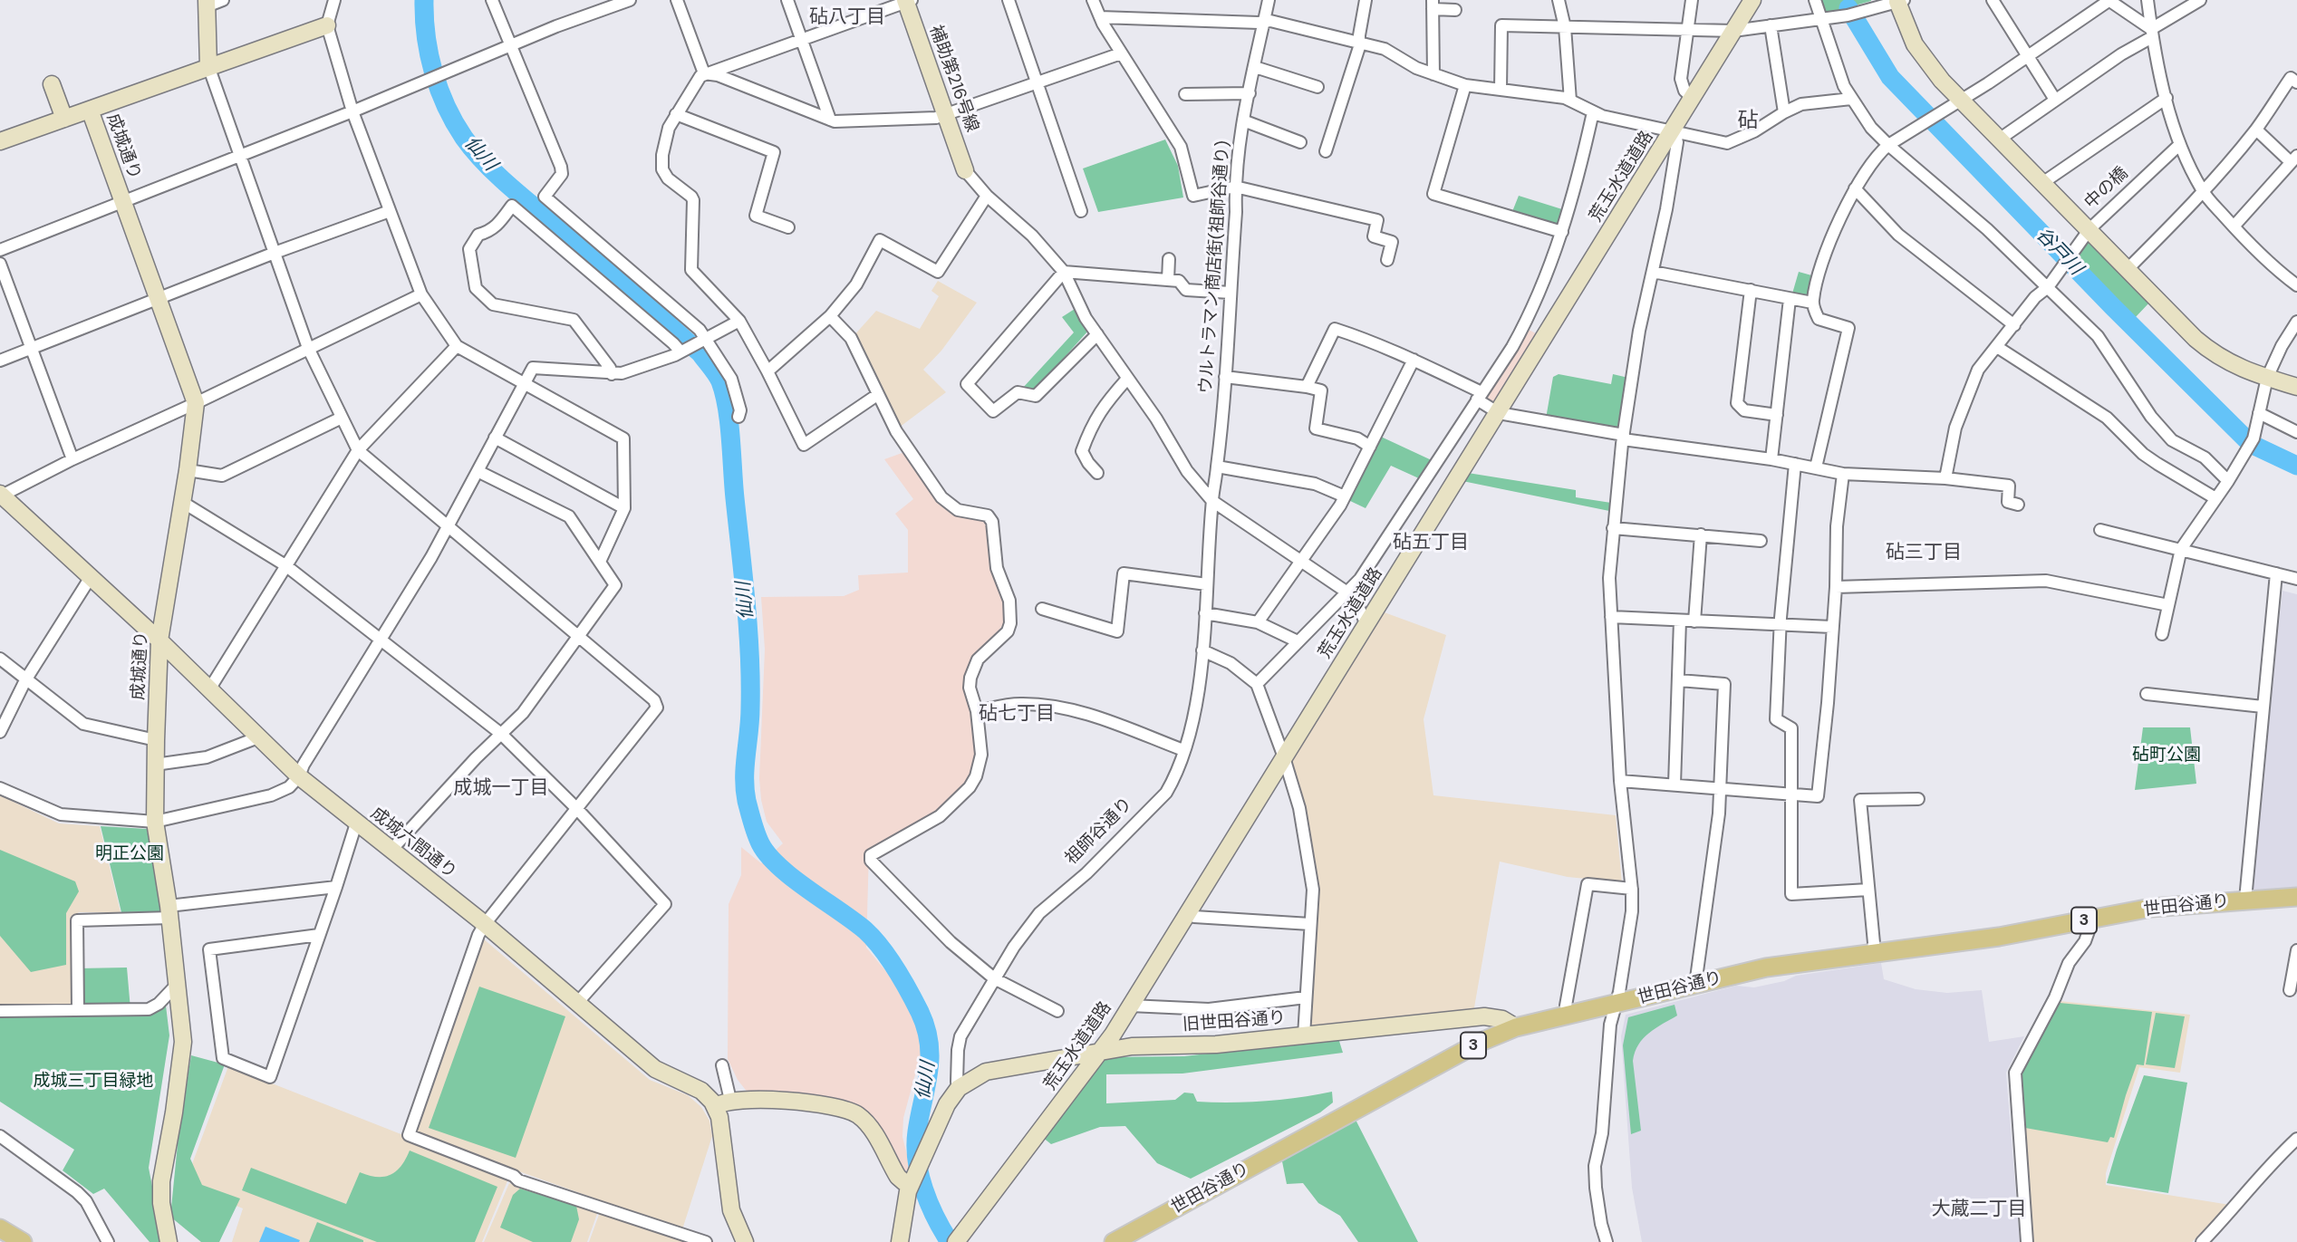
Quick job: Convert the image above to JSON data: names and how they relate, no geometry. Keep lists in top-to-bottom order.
{
  "streets": {
    "main road": ["世田谷通り", "3"],
    "street": [
      "補助第216号線",
      "成城通り",
      "荒玉水道道路",
      "中の橋",
      "ウルトラマン商店街(祖師谷通り)",
      "祖師谷通り",
      "成城六間通り",
      "旧世田谷通り"
    ]
  },
  "crossings": [
    ["成城通り", "成城六間通り"],
    ["荒玉水道道路", "旧世田谷通り"],
    ["ウルトラマン商店街(祖師谷通り)", "祖師谷通り"],
    ["祖師谷通り", "旧世田谷通り"],
    ["世田谷通り", "旧世田谷通り"]
  ],
  "districts": [
    "砧八丁目",
    "砧",
    "砧五丁目",
    "砧三丁目",
    "砧七丁目",
    "成城一丁目",
    "大蔵二丁目"
  ],
  "water": ["仙川", "谷戸川"],
  "parks": ["砧町公園", "明正公園", "成城三丁目緑地"]
}
